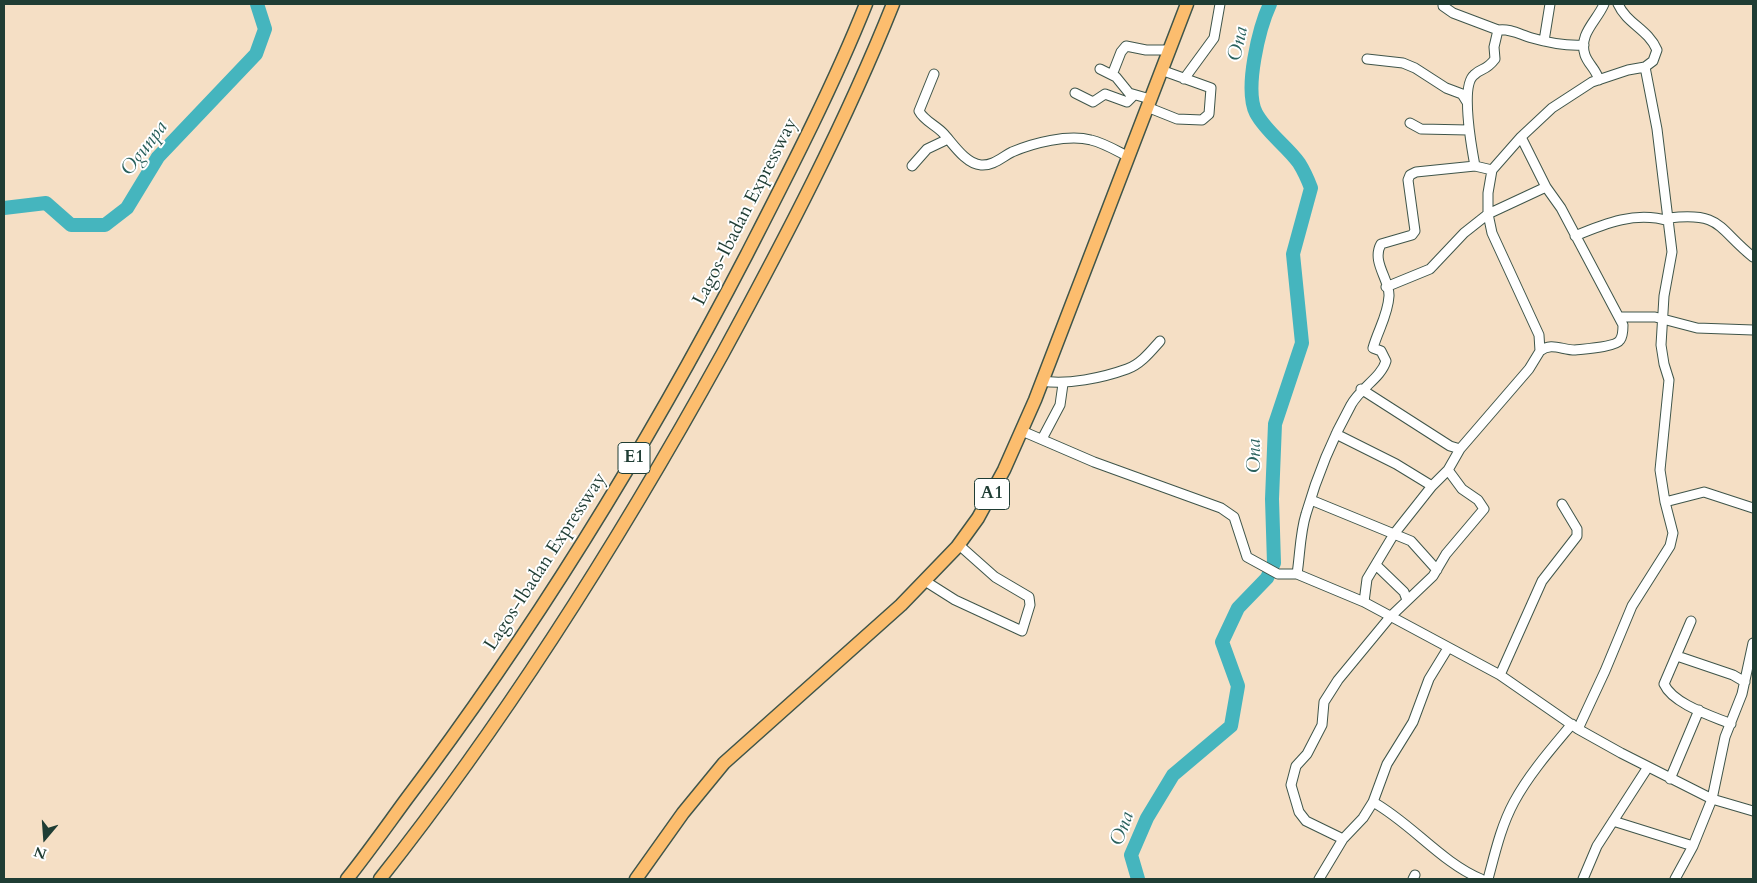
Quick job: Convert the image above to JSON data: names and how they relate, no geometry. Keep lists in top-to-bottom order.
{
  "streets": {
    "highway": ["Lagos-Ibadan Expressway", "E1", "A1"]
  },
  "water": ["Ona", "Ogunpa"],
  "north": "bottom"
}
